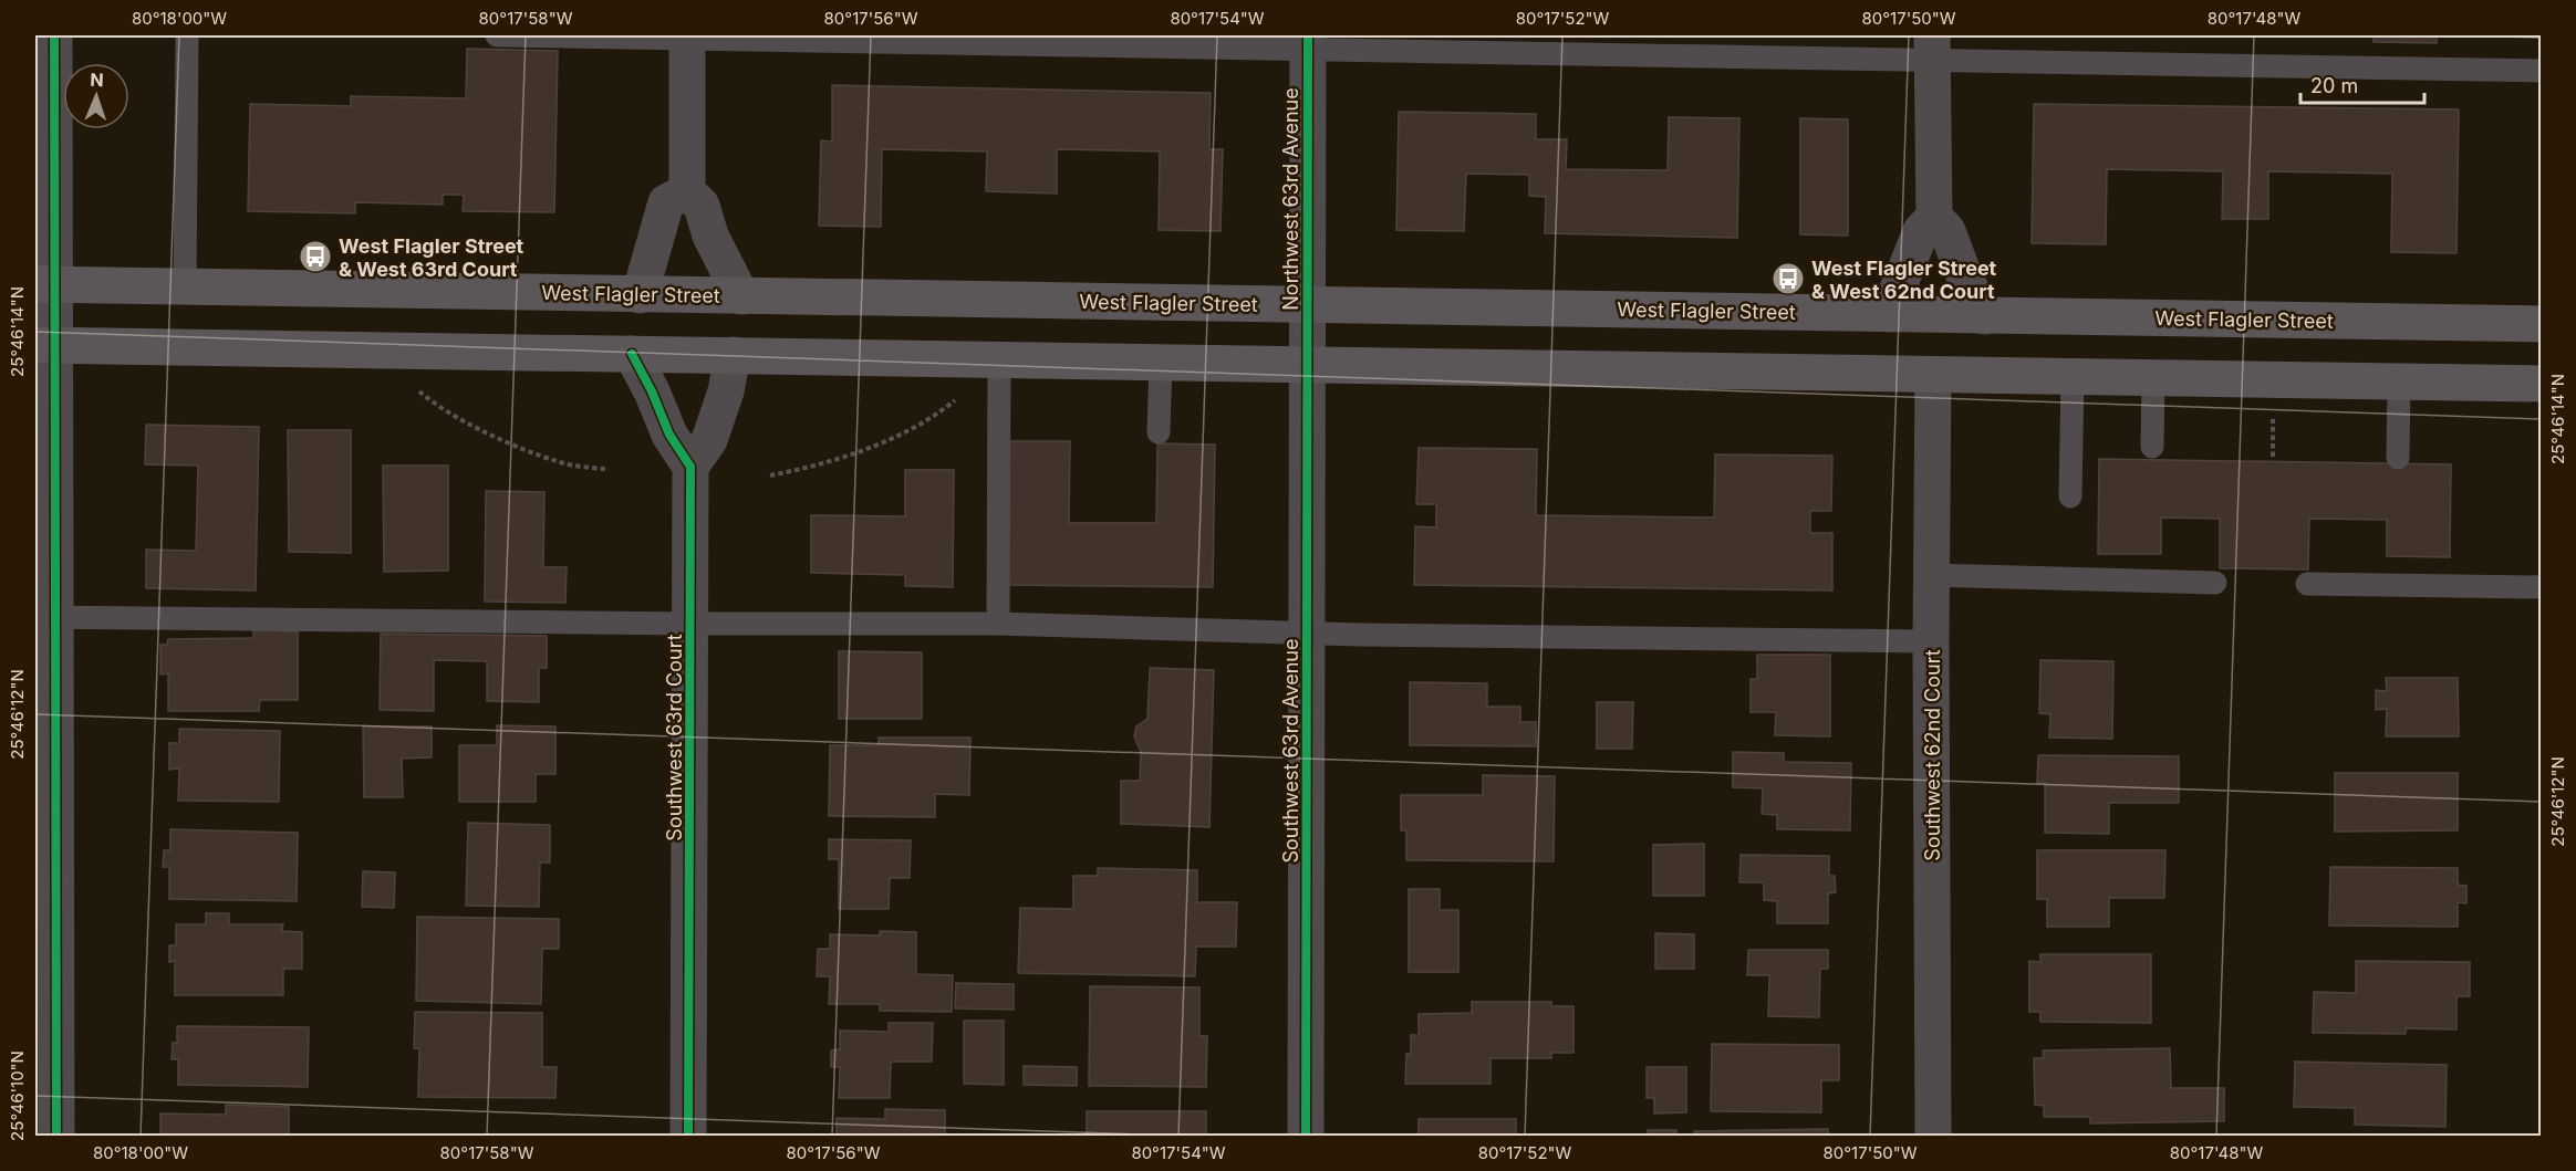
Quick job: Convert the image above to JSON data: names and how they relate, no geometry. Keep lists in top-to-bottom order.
{
  "streets": {
    "main road": ["West Flagler Street"],
    "street": [
      "Northwest 63rd Avenue",
      "Southwest 63rd Court",
      "Southwest 63rd Avenue",
      "Southwest 62nd Court"
    ]
  },
  "crossings": [
    ["Northwest 63rd Avenue", "West Flagler Street"],
    ["Northwest 63rd Avenue", "Southwest 63rd Avenue"]
  ],
  "places": {
    "bus stop": ["West Flagler Street & West 63rd Court", "West Flagler Street & West 62nd Court"]
  },
  "scale_bar": "20 m",
  "north": "top",
  "coordinates": [
    "80°18'00\"W",
    "80°17'58\"W",
    "80°17'56\"W",
    "80°17'54\"W",
    "80°17'52\"W",
    "80°17'50\"W",
    "80°17'48\"W",
    "25°46'14\"N",
    "25°46'12\"N",
    "25°46'10\"N"
  ]
}
